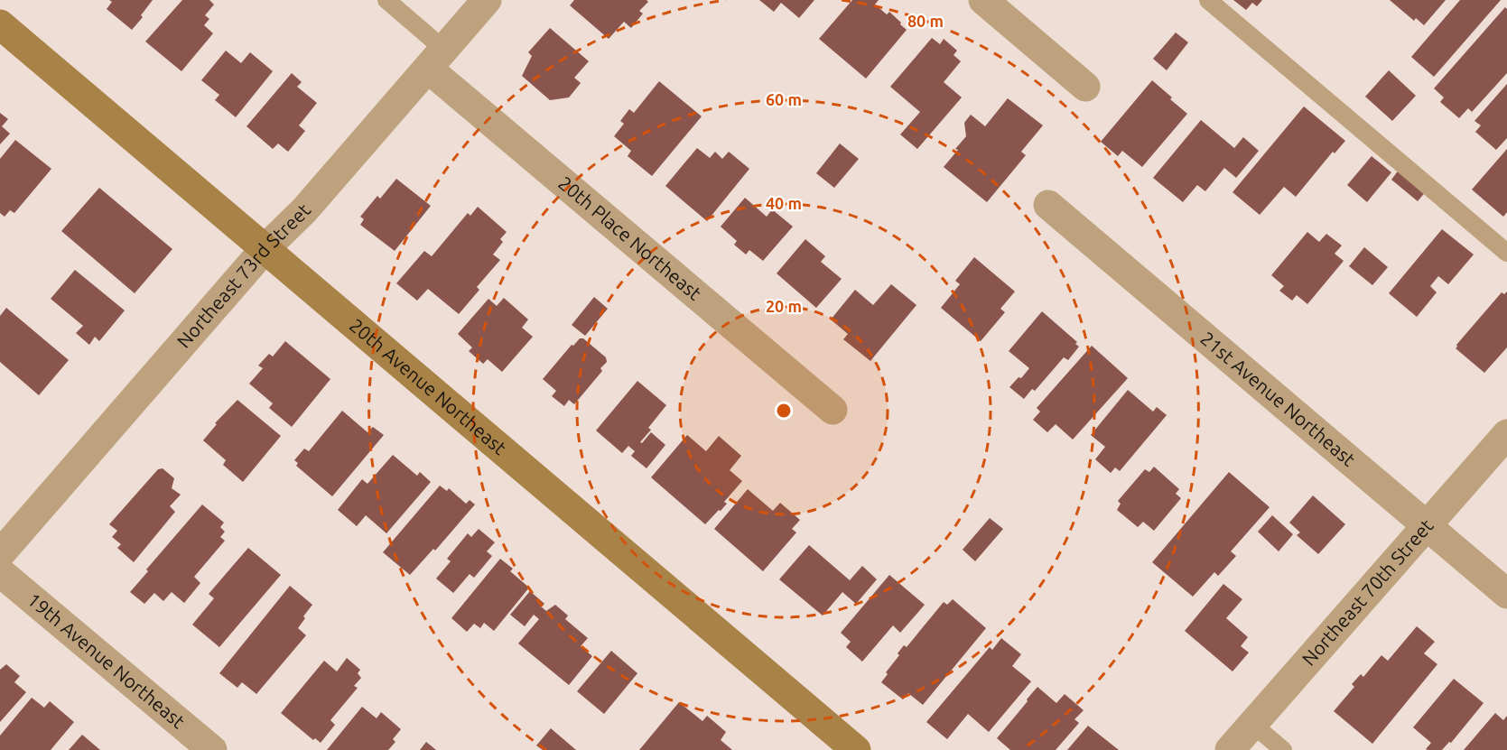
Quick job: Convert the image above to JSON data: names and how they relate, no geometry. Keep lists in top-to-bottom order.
{
  "streets": {
    "street": [
      "20th Place Northeast",
      "Northeast 73rd Street",
      "20th Avenue Northeast",
      "21st Avenue Northeast",
      "Northeast 70th Street",
      "19th Avenue Northeast"
    ]
  },
  "crossings": [
    ["20th Place Northeast", "Northeast 73rd Street"],
    ["Northeast 73rd Street", "20th Avenue Northeast"],
    ["21st Avenue Northeast", "Northeast 70th Street"]
  ],
  "rings": [
    "80 m",
    "60 m",
    "40 m",
    "20 m"
  ]
}
